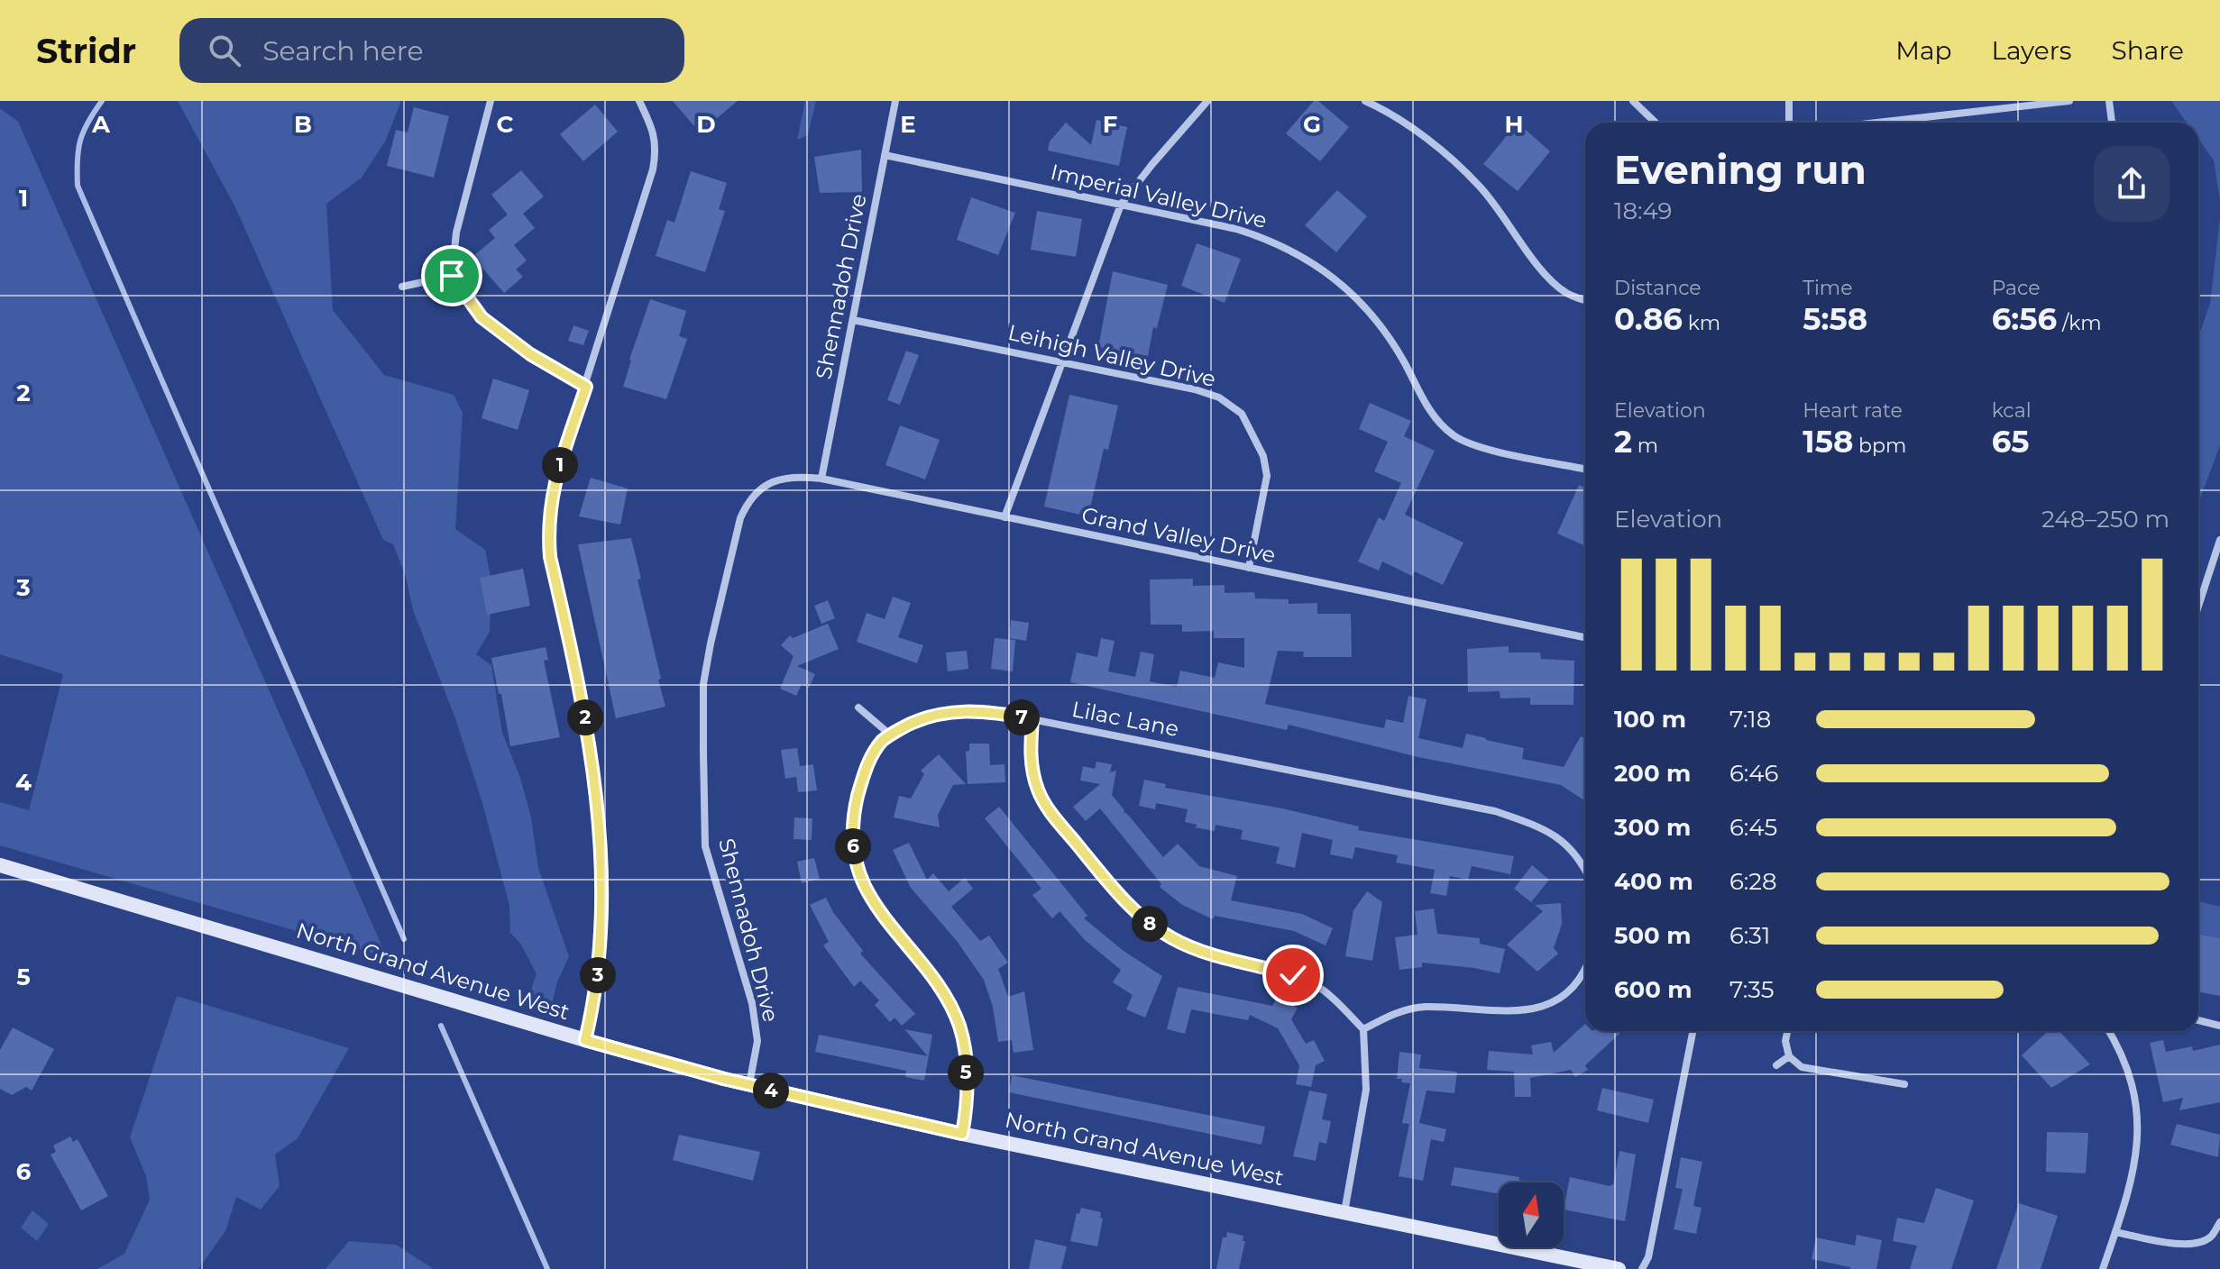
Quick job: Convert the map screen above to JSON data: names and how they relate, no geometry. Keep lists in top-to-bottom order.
{
  "streets": {
    "main road": ["North Grand Avenue West"],
    "street": [
      "Imperial Valley Drive",
      "Shennadoh Drive",
      "Leihigh Valley Drive",
      "Grand Valley Drive",
      "Lilac Lane"
    ]
  },
  "crossings": [
    ["Imperial Valley Drive", "Shennadoh Drive"],
    ["Shennadoh Drive", "Leihigh Valley Drive"],
    ["Shennadoh Drive", "Grand Valley Drive"],
    ["Shennadoh Drive", "North Grand Avenue West"],
    ["Leihigh Valley Drive", "Grand Valley Drive"],
    ["Lilac Lane", "North Grand Avenue West"]
  ],
  "north": "top",
  "page": {
    "header": "Stridr",
    "search": "Search here",
    "nav": ["Map", "Layers", "Share"],
    "heading": ["Evening run", "18:49"],
    "stats": [
      ["Distance", "0.86 km"],
      ["Time", "5:58"],
      ["Pace", "6:56 /km"],
      ["Elevation", "2 m"],
      ["Heart rate", "158 bpm"],
      ["kcal", "65"]
    ],
    "pins": [
      "1",
      "2",
      "7",
      "6",
      "8",
      "3",
      "5",
      "4"
    ],
    "chart": ["Elevation", "248–250 m"],
    "list": [
      {
        "name": "100 m",
        "note": "7:18"
      },
      {
        "name": "200 m",
        "note": "6:46"
      },
      {
        "name": "300 m",
        "note": "6:45"
      },
      {
        "name": "400 m",
        "note": "6:28"
      },
      {
        "name": "500 m",
        "note": "6:31"
      },
      {
        "name": "600 m",
        "note": "7:35"
      }
    ]
  },
  "grid": {
    "columns": [
      "A",
      "B",
      "C",
      "D",
      "E",
      "F",
      "G",
      "H"
    ],
    "rows": [
      "1",
      "2",
      "3",
      "4",
      "5",
      "6"
    ]
  }
}
